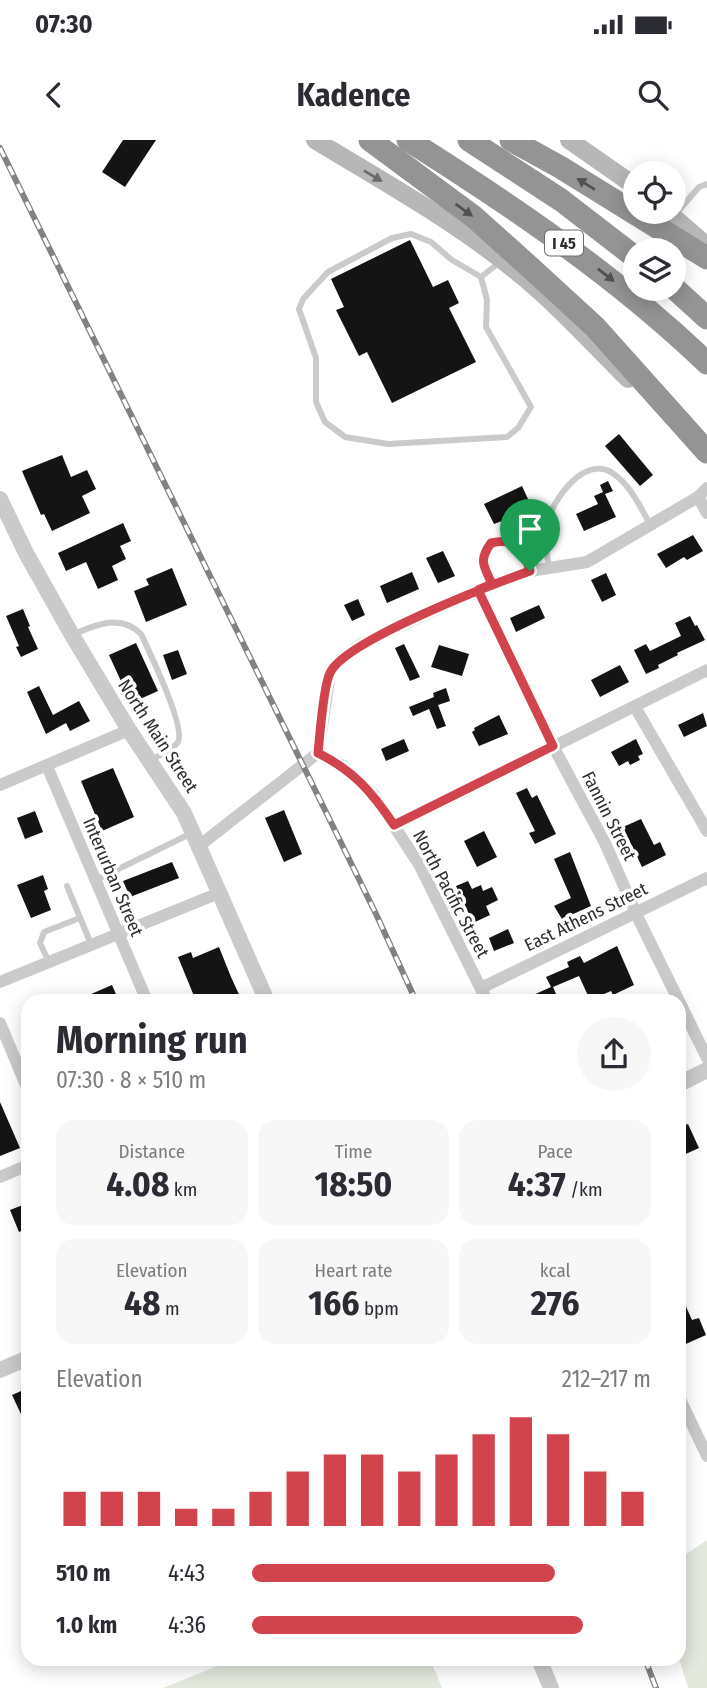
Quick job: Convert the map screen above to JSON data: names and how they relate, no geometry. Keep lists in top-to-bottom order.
{
  "streets": {
    "highway": ["I 45"],
    "street": [
      "North Main Street",
      "Fannin Street",
      "Interurban Street",
      "North Pacific Street",
      "East Athens Street"
    ]
  },
  "crossings": [
    ["Fannin Street", "East Athens Street"],
    ["North Pacific Street", "East Athens Street"]
  ],
  "page": {
    "status": "07:30",
    "header": "Kadence",
    "heading": ["Morning run", "07:30 · 8 × 510 m"],
    "stats": [
      ["Distance", "4.08 km"],
      ["Time", "18:50"],
      ["Pace", "4:37 /km"],
      ["Elevation", "48 m"],
      ["Heart rate", "166 bpm"],
      ["kcal", "276"]
    ],
    "chart": ["Elevation", "212–217 m"],
    "list": [
      {
        "name": "510 m",
        "note": "4:43"
      },
      {
        "name": "1.0 km",
        "note": "4:36"
      }
    ]
  }
}
